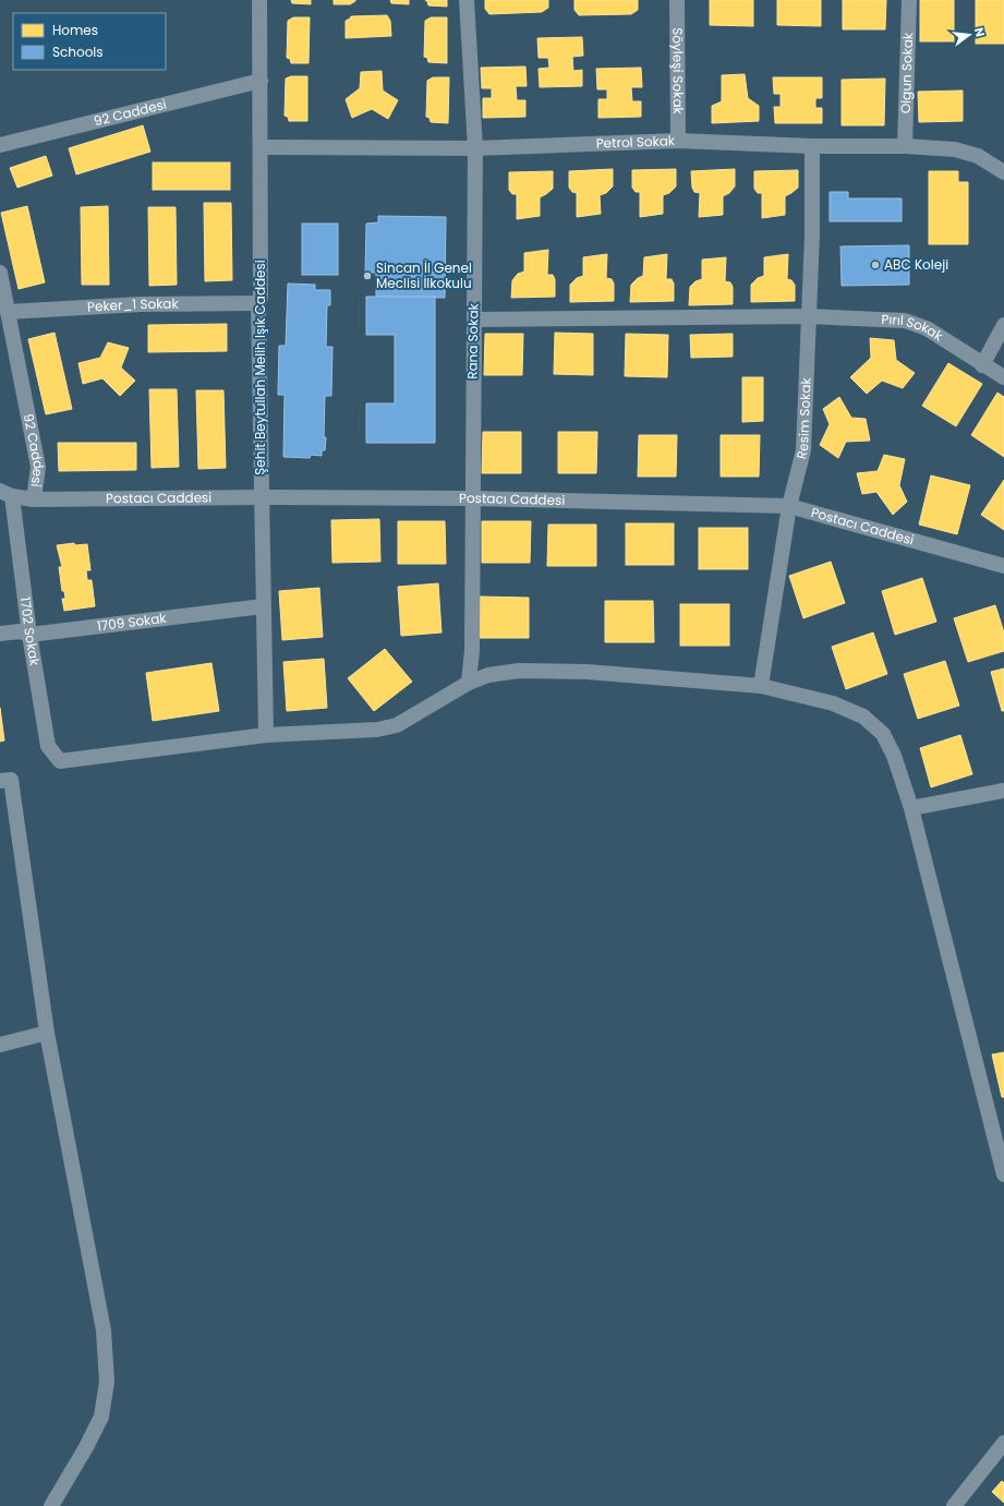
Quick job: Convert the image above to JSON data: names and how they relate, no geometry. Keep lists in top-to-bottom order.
{
  "streets": {
    "street": [
      "Söyleşi Sokak",
      "Olgun Sokak",
      "92 Caddesi",
      "Petrol Sokak",
      "Peker_1 Sokak",
      "Pırıl Sokak",
      "Rana Sokak",
      "Şehit Beytullah Melih Işık Caddesi",
      "Resim Sokak",
      "Postacı Caddesi",
      "1709 Sokak",
      "1702 Sokak"
    ]
  },
  "crossings": [
    ["Söyleşi Sokak", "Petrol Sokak"],
    ["Olgun Sokak", "Petrol Sokak"],
    ["92 Caddesi", "Peker_1 Sokak"],
    ["92 Caddesi", "Şehit Beytullah Melih Işık Caddesi"],
    ["92 Caddesi", "Postacı Caddesi"],
    ["Petrol Sokak", "Rana Sokak"],
    ["Petrol Sokak", "Şehit Beytullah Melih Işık Caddesi"],
    ["Petrol Sokak", "Resim Sokak"],
    ["Peker_1 Sokak", "Şehit Beytullah Melih Işık Caddesi"],
    ["Pırıl Sokak", "Rana Sokak"],
    ["Pırıl Sokak", "Resim Sokak"],
    ["Rana Sokak", "Postacı Caddesi"],
    ["Şehit Beytullah Melih Işık Caddesi", "Postacı Caddesi"],
    ["Şehit Beytullah Melih Işık Caddesi", "1709 Sokak"],
    ["Şehit Beytullah Melih Işık Caddesi", "1702 Sokak"],
    ["Resim Sokak", "Postacı Caddesi"],
    ["Postacı Caddesi", "1702 Sokak"],
    ["1709 Sokak", "1702 Sokak"]
  ],
  "places": ["ABC Koleji", "Sincan İl Genel Meclisi İlkokulu"],
  "legend": ["Homes", "Schools"],
  "north": "right"
}
